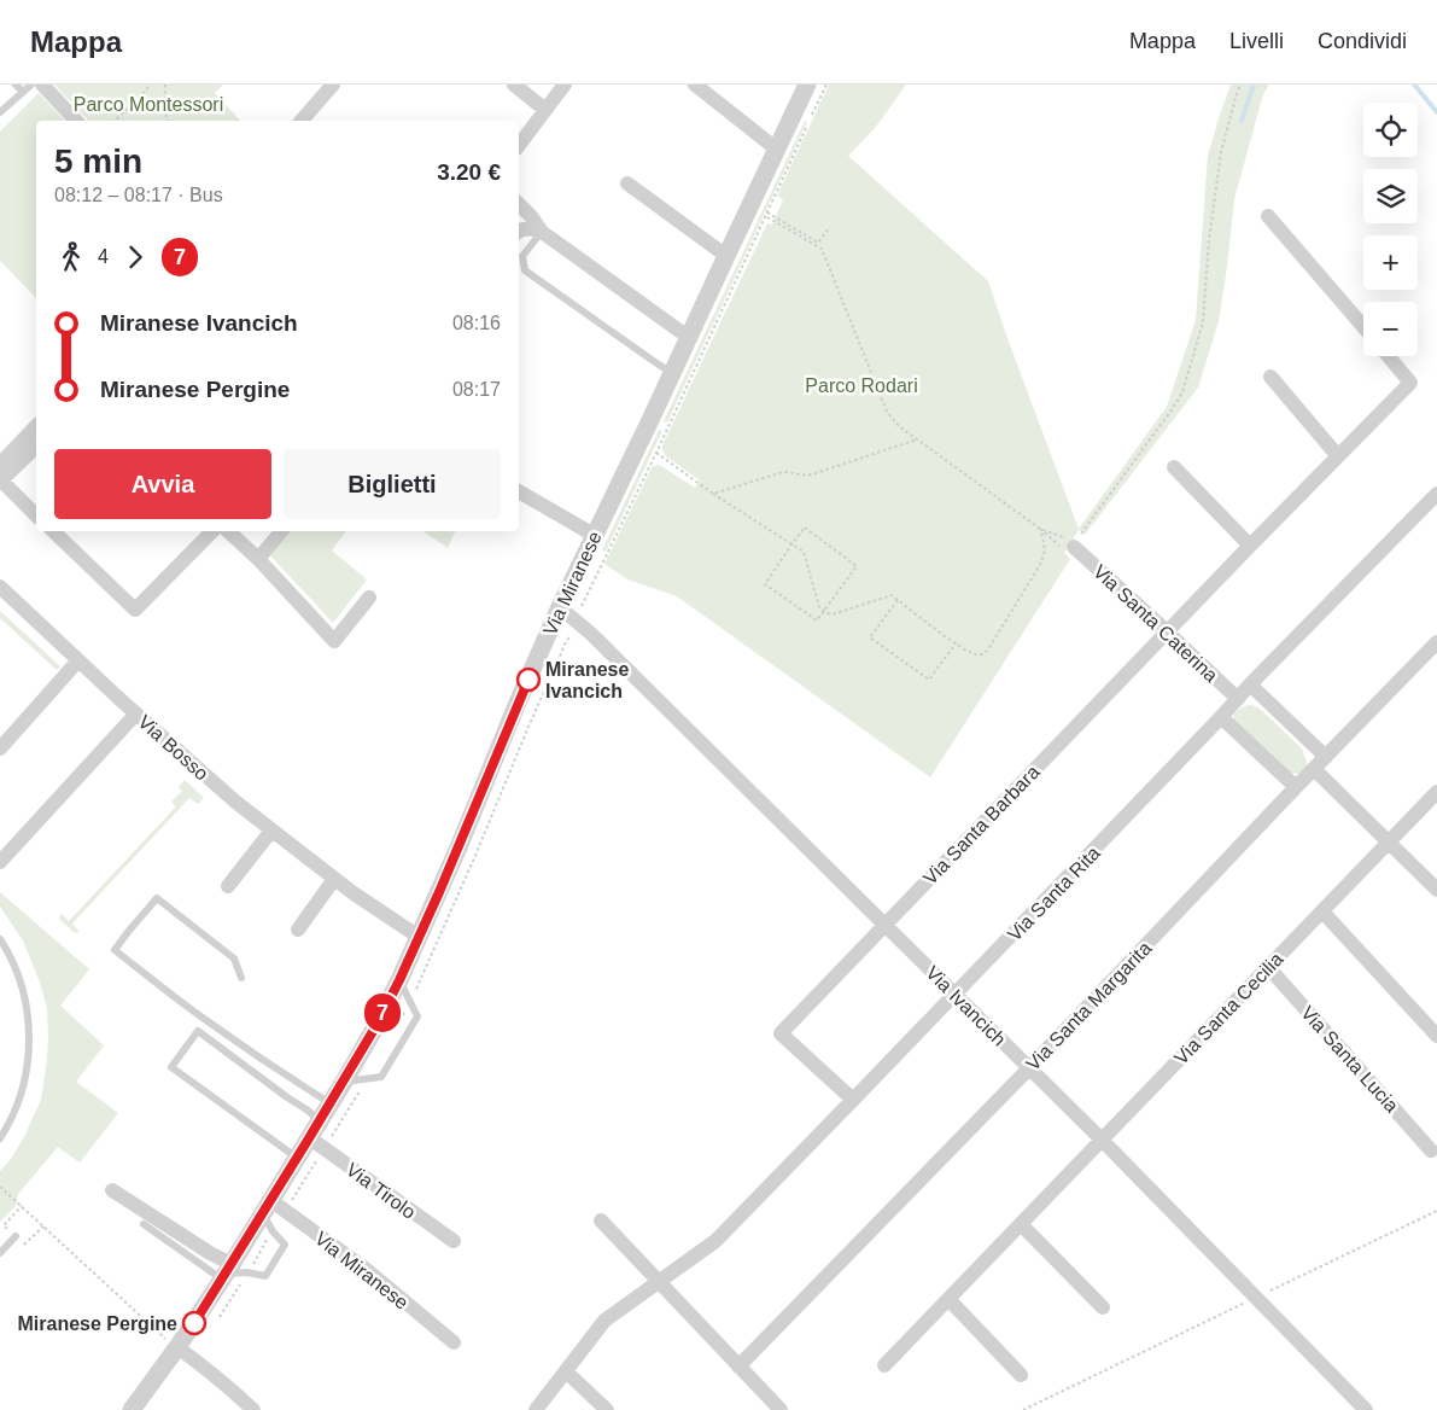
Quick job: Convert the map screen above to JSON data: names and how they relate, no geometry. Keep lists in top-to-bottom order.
{
  "streets": {
    "street": [
      "Via Miranese",
      "Via Santa Caterina",
      "Via Bosso",
      "Via Santa Barbara",
      "Via Santa Rita",
      "Via Ivancich",
      "Via Santa Margarita",
      "Via Santa Cecilia",
      "Via Santa Lucia",
      "Via Tirolo"
    ]
  },
  "crossings": [
    ["Via Miranese", "Via Bosso"],
    ["Via Miranese", "Via Ivancich"],
    ["Via Miranese", "Via Tirolo"],
    ["Via Santa Caterina", "Via Santa Barbara"],
    ["Via Santa Caterina", "Via Santa Rita"],
    ["Via Santa Barbara", "Via Santa Rita"],
    ["Via Santa Barbara", "Via Ivancich"],
    ["Via Santa Rita", "Via Ivancich"],
    ["Via Ivancich", "Via Santa Margarita"],
    ["Via Ivancich", "Via Santa Cecilia"],
    ["Via Santa Cecilia", "Via Santa Lucia"]
  ],
  "parks": ["Parco Montessori", "Parco Rodari"],
  "places": ["Miranese Ivancich", "Miranese Pergine"],
  "lines": ["bus line 7"],
  "page": {
    "header": "Mappa",
    "nav": ["Mappa", "Livelli", "Condividi"],
    "on_map": "7",
    "map_buttons": ["+", "−"],
    "heading": ["5 min", "08:12 – 08:17 · Bus", "3.20 €"],
    "legs": ["4", "7"],
    "list": [
      {
        "name": "Miranese Ivancich",
        "value": "08:16"
      },
      {
        "name": "Miranese Pergine",
        "value": "08:17"
      }
    ],
    "buttons": ["Avvia", "Biglietti"]
  }
}
